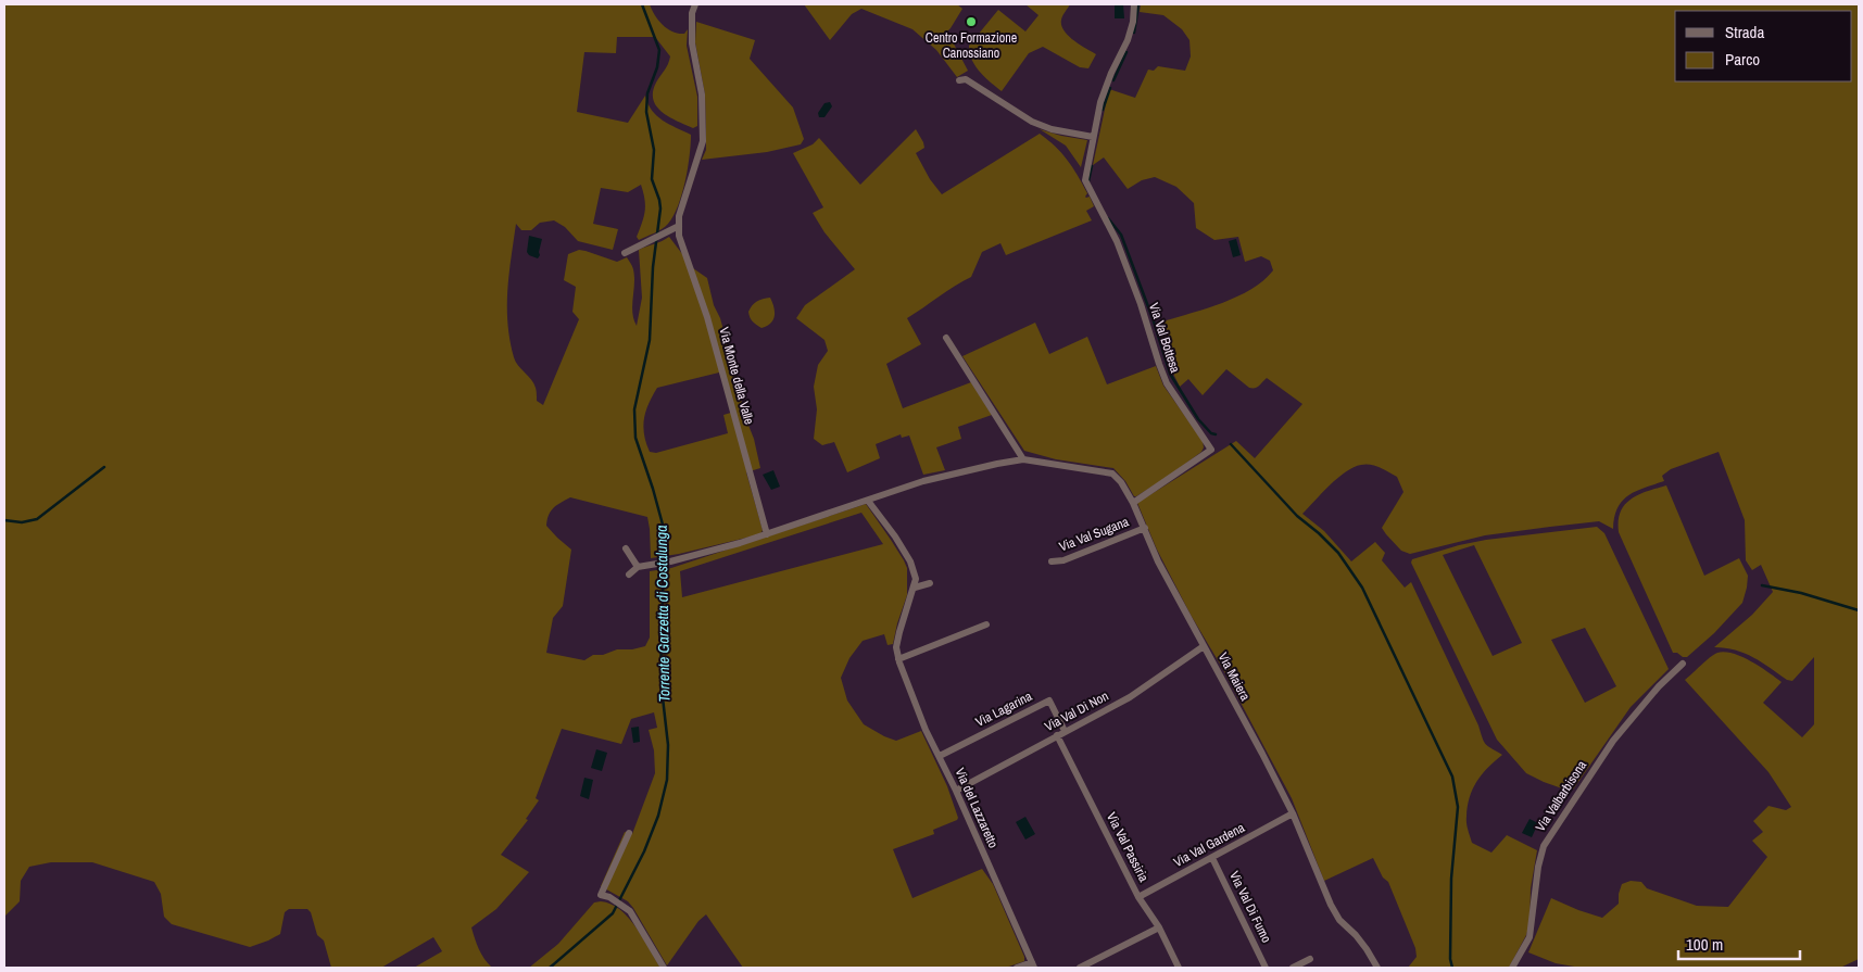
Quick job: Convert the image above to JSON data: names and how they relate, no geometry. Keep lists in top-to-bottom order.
{
  "streets": {
    "street": [
      "Via Val Bottesa",
      "Via Monte della Valle",
      "Via Val Sugana",
      "Via Maiera",
      "Via Lagarina",
      "Via Val Di Non",
      "Via Valbarbisona",
      "Via del Lazzaretto",
      "Via Val Gardena",
      "Via Val Passiria",
      "Via Val Di Fumo"
    ]
  },
  "crossings": [
    ["Via Val Bottesa", "Via Maiera"],
    ["Via Val Sugana", "Via Maiera"],
    ["Via Maiera", "Via Val Di Non"],
    ["Via Maiera", "Via del Lazzaretto"],
    ["Via Maiera", "Via Val Gardena"],
    ["Via Lagarina", "Via Val Di Non"],
    ["Via Lagarina", "Via del Lazzaretto"],
    ["Via Val Di Non", "Via del Lazzaretto"],
    ["Via Val Di Non", "Via Val Passiria"],
    ["Via Val Gardena", "Via Val Passiria"],
    ["Via Val Gardena", "Via Val Di Fumo"]
  ],
  "water": ["Torrente Garzetta di Costalunga"],
  "places": ["Centro Formazione Canossiano"],
  "legend": ["Strada", "Parco"],
  "scale_bar": "100 m"
}
